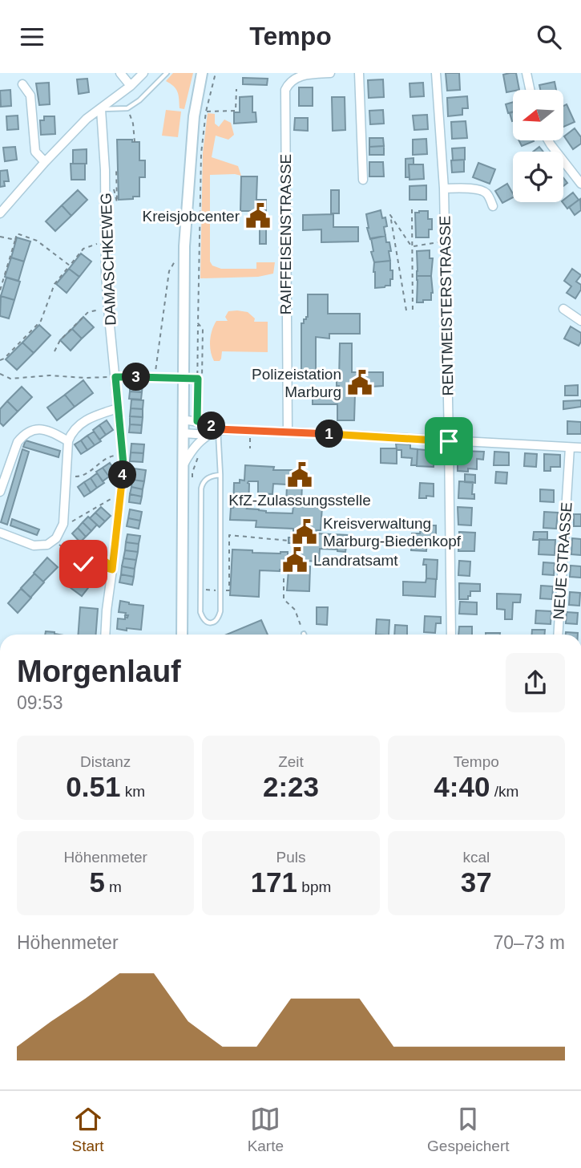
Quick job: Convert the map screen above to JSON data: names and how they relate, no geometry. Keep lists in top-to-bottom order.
{
  "streets": {
    "street": [
      "RAIFFEISENSTRASSE",
      "DAMASCHKEWEG",
      "RENTMEISTERSTRASSE",
      "NEUE STRASSE"
    ]
  },
  "places": {
    "public building": [
      "Kreisjobcenter",
      "Polizeistation Marburg",
      "KfZ-Zulassungsstelle",
      "Kreisverwaltung Marburg-Biedenkopf",
      "Landratsamt"
    ]
  },
  "north": "left",
  "page": {
    "header": "Tempo",
    "pins": [
      "3",
      "2",
      "1",
      "4"
    ],
    "heading": ["Morgenlauf", "09:53"],
    "stats": [
      ["Distanz", "0.51 km"],
      ["Zeit", "2:23"],
      ["Tempo", "4:40 /km"],
      ["Höhenmeter", "5 m"],
      ["Puls", "171 bpm"],
      ["kcal", "37"]
    ],
    "chart": ["Höhenmeter", "70–73 m"],
    "tabs": ["Start", "Karte", "Gespeichert"]
  }
}
